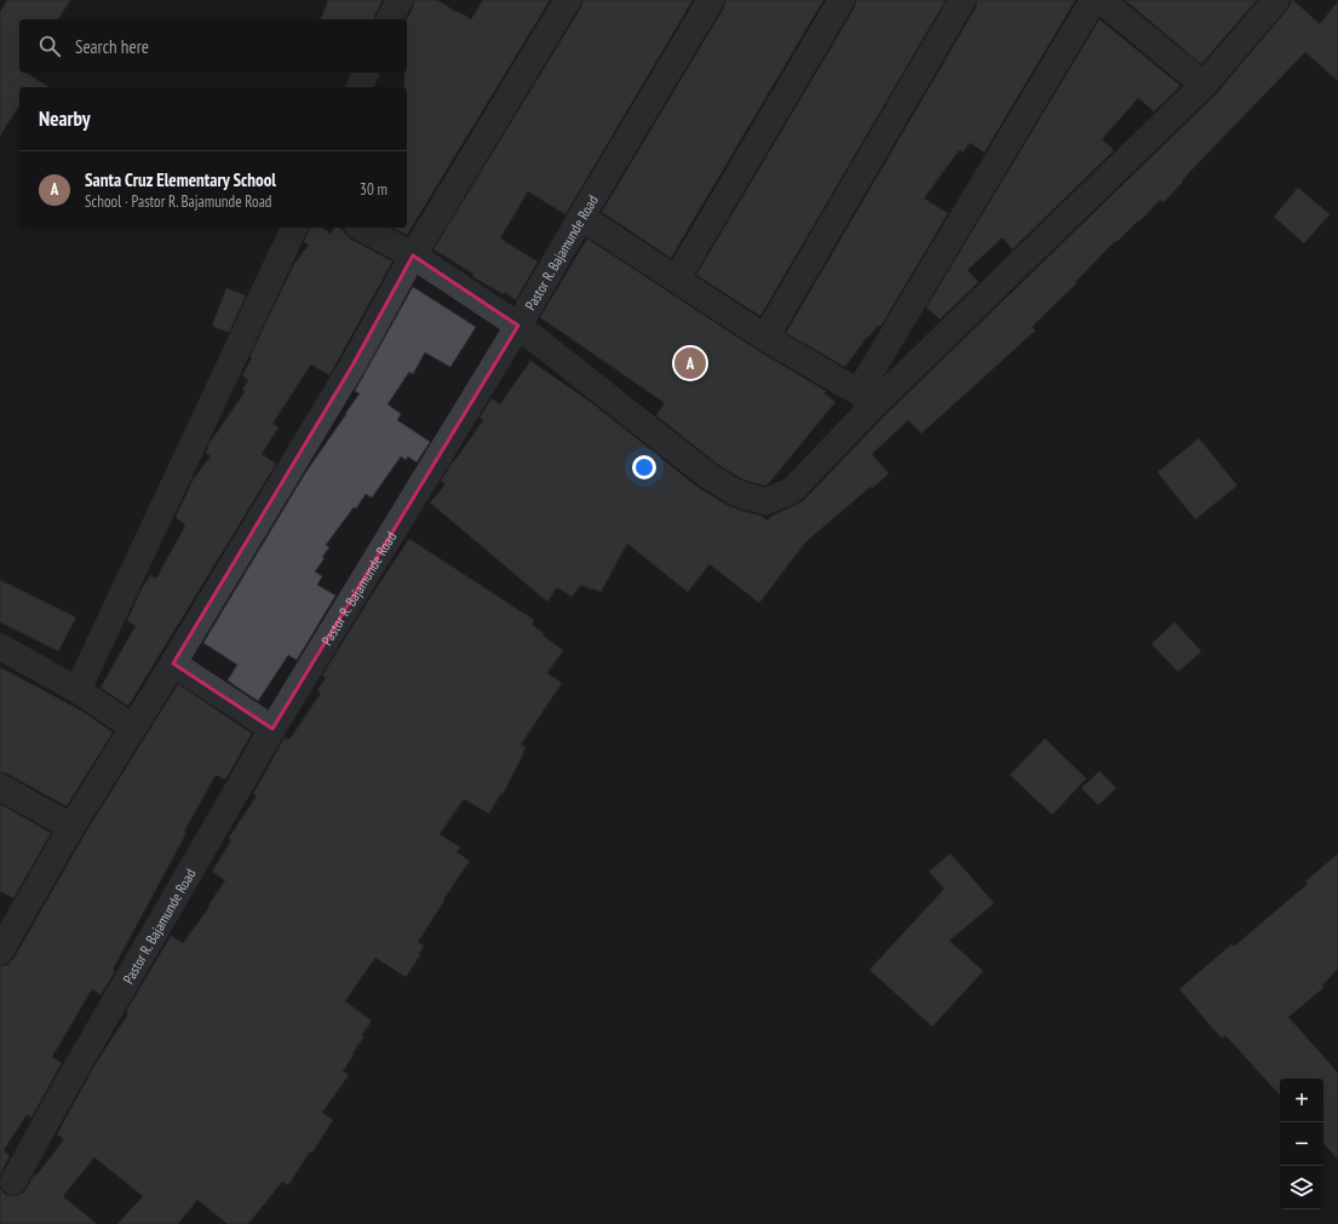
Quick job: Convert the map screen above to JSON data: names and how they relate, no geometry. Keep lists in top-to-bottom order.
{
  "streets": {
    "street": ["Pastor R. Bajamunde Road"]
  },
  "page": {
    "search": "Search here",
    "heading": "Nearby",
    "list": [
      {
        "mark": "A",
        "name": "Santa Cruz Elementary School",
        "note": "School · Pastor R. Bajamunde Road",
        "value": "30 m"
      }
    ],
    "pins": "A",
    "map_buttons": ["+", "−"]
  }
}
